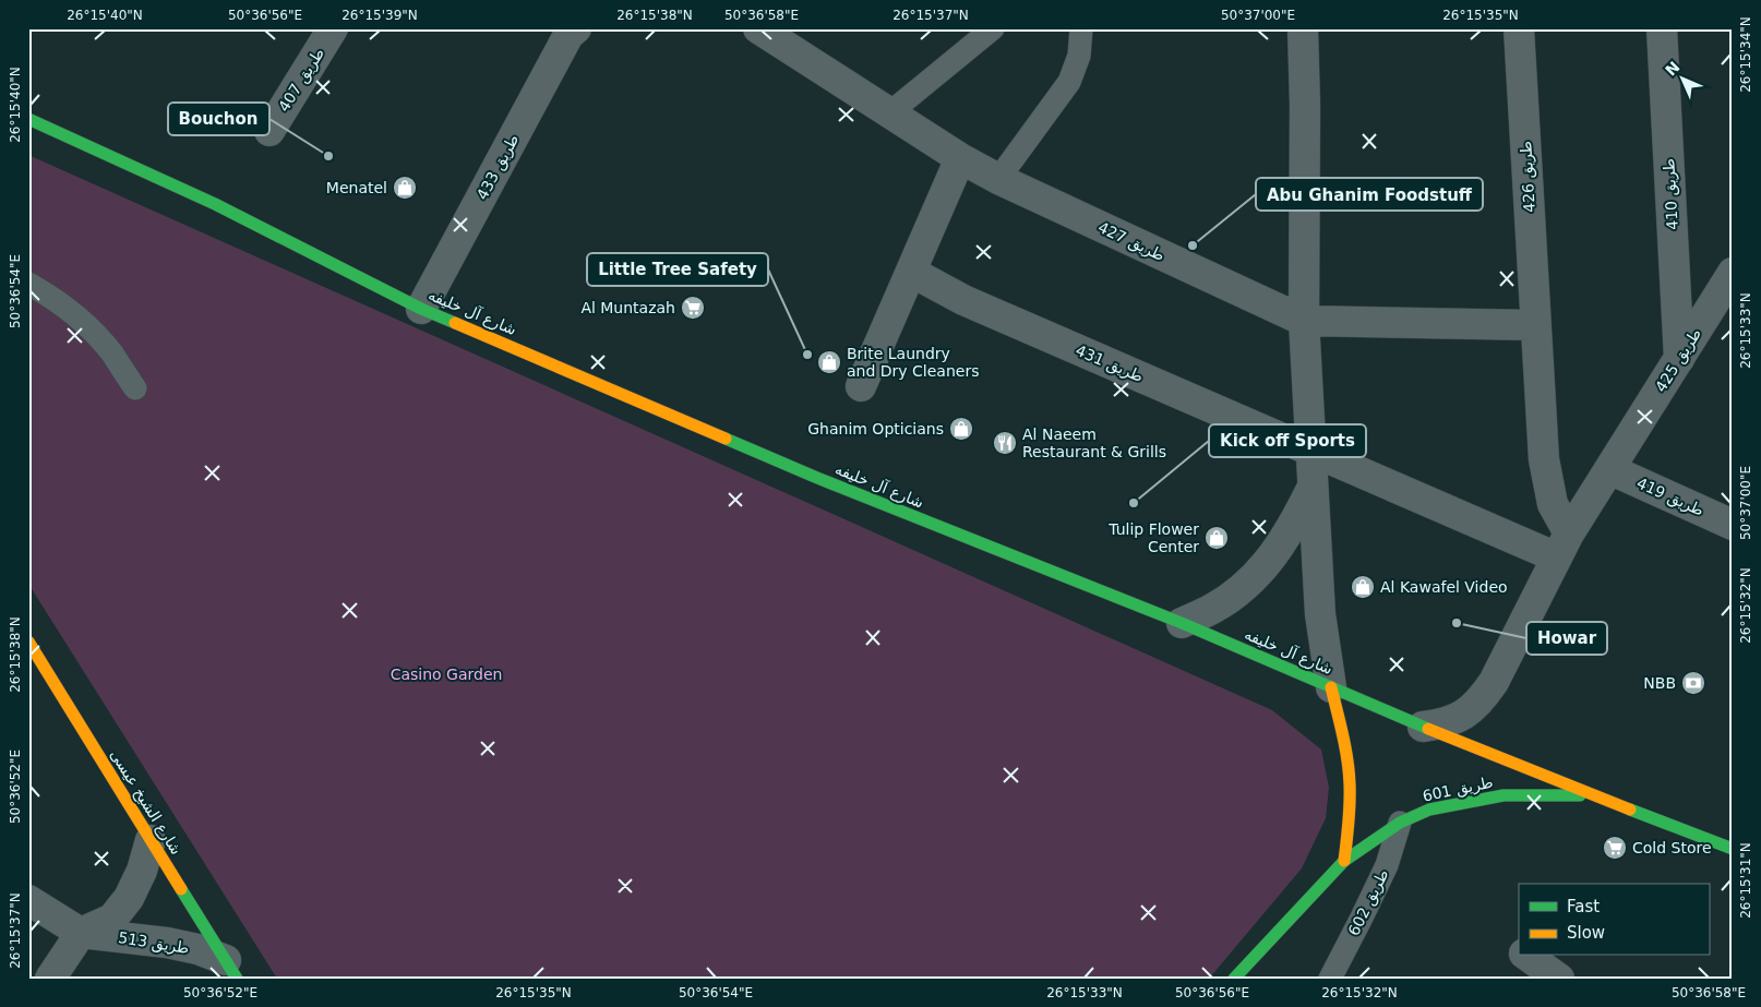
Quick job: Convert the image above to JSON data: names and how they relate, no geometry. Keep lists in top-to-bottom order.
{
  "streets": {
    "street": [
      "طريق 407",
      "طريق 433",
      "طريق 426",
      "طريق 410",
      "طريق 427",
      "شارع آل خليفه",
      "طريق 425",
      "طريق 431",
      "طريق 419",
      "طريق 601",
      "شارع الشيخ عيسى",
      "طريق 513"
    ],
    "lane": ["طريق 602"]
  },
  "crossings": [
    ["طريق 433", "شارع آل خليفه"],
    ["طريق 426", "طريق 425"],
    ["طريق 410", "طريق 425"],
    ["شارع آل خليفه", "طريق 425"],
    ["شارع آل خليفه", "طريق 601"],
    ["طريق 425", "طريق 419"],
    ["طريق 601", "طريق 602"],
    ["شارع الشيخ عيسى", "طريق 513"]
  ],
  "parks": ["Casino Garden"],
  "places": {
    "other": [
      "Bouchon",
      "Abu Ghanim Foodstuff",
      "Little Tree Safety",
      "Kick off Sports",
      "Howar"
    ],
    "shop": [
      "Menatel",
      "Brite Laundry and Dry Cleaners",
      "Ghanim Opticians",
      "Tulip Flower Center",
      "Al Kawafel Video"
    ],
    "supermarket": ["Al Muntazah", "Cold Store"],
    "restaurant": ["Al Naeem Restaurant & Grills"],
    "bank": ["NBB"]
  },
  "legend": ["Fast", "Slow"],
  "north": "top left",
  "coordinates": [
    "26°15'40\"N",
    "50°36'56\"E",
    "26°15'39\"N",
    "26°15'38\"N",
    "50°36'58\"E",
    "26°15'37\"N",
    "50°37'00\"E",
    "26°15'35\"N",
    "26°15'34\"N",
    "50°36'54\"E",
    "26°15'33\"N",
    "26°15'32\"N",
    "50°36'52\"E",
    "26°15'31\"N"
  ]
}
